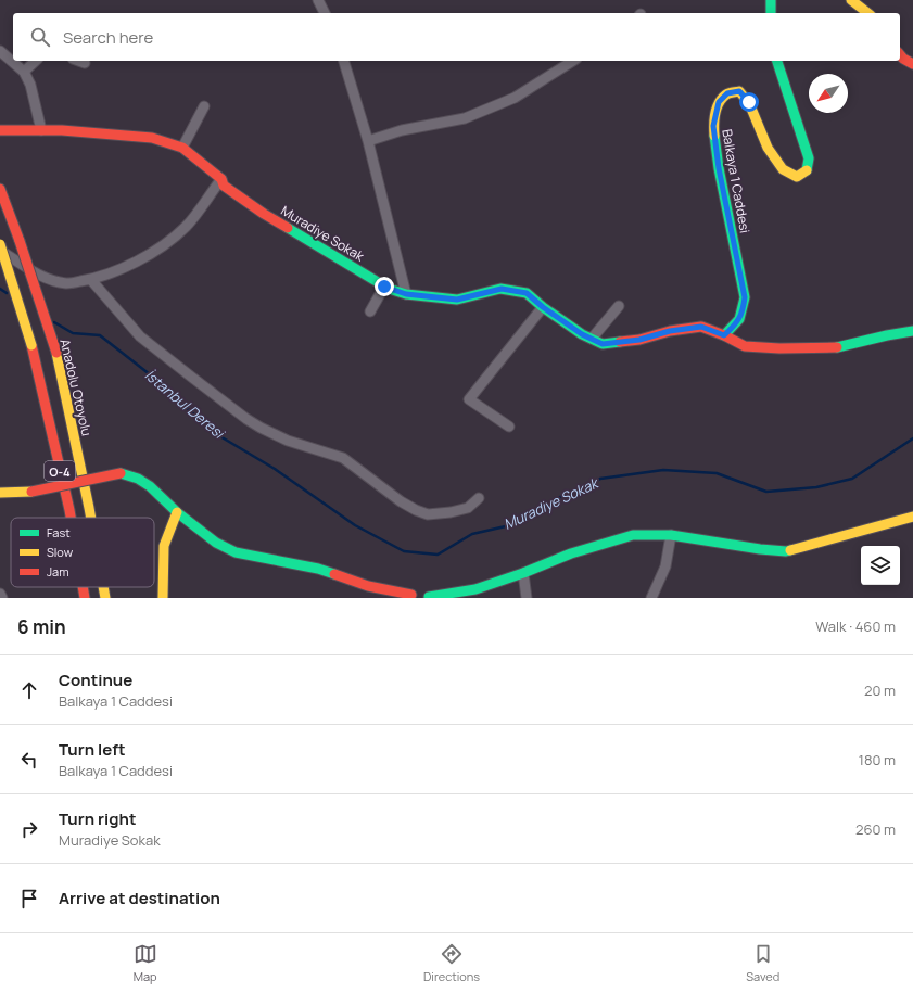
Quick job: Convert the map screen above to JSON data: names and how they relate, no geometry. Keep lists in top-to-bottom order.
{
  "streets": {
    "main road": [
      "Balkaya 1 Caddesi",
      "Muradiye Sokak",
      "Anadolu Otoyolu",
      "O-4"
    ]
  },
  "crossings": [
    ["Balkaya 1 Caddesi", "Muradiye Sokak"]
  ],
  "water": ["İstanbul Deresi", "Muradiye Sokak"],
  "legend": ["Fast", "Slow", "Jam"],
  "north": "bottom left",
  "page": {
    "search": "Search here",
    "heading": ["6 min", "Walk · 460 m"],
    "list": [
      ["Continue", "Balkaya 1 Caddesi", "20 m"],
      ["Turn left", "Balkaya 1 Caddesi", "180 m"],
      ["Turn right", "Muradiye Sokak", "260 m"],
      "Arrive at destination"
    ],
    "nav": ["Map", "Directions", "Saved"]
  }
}
